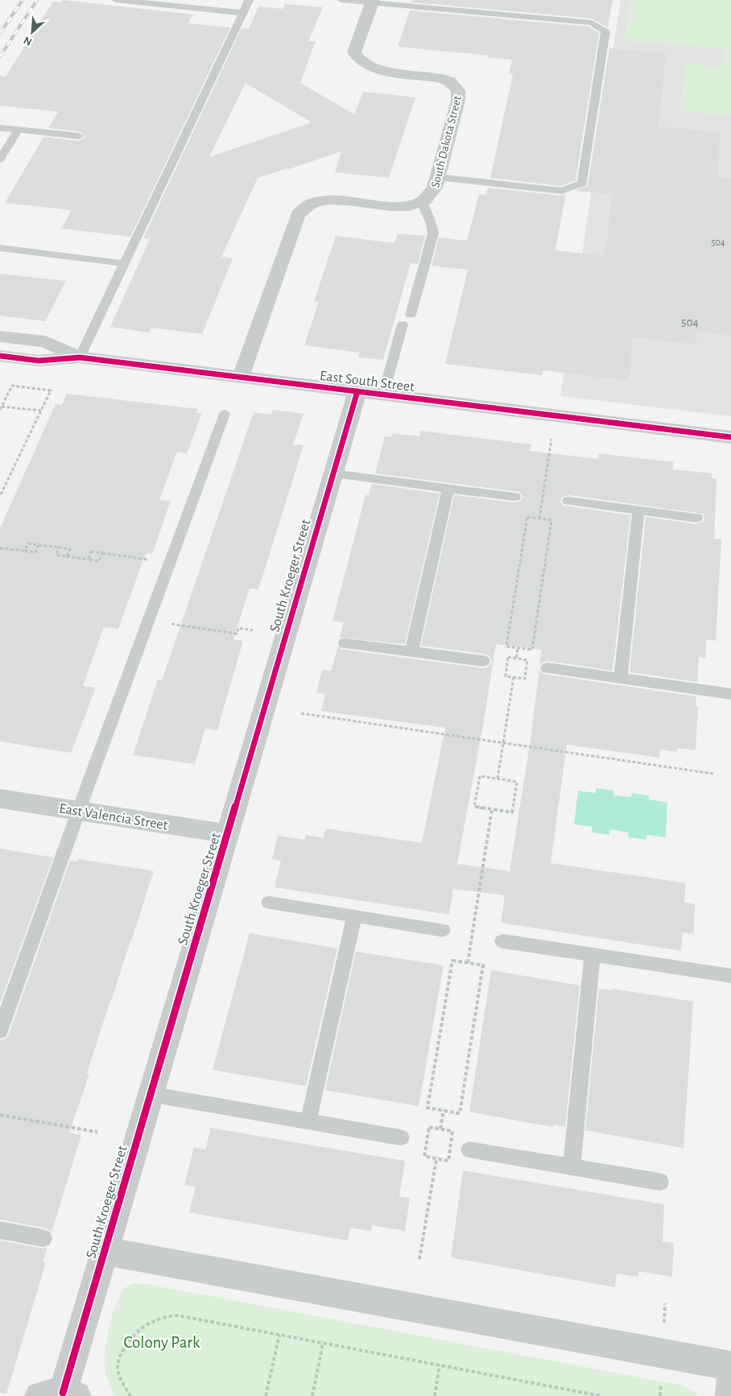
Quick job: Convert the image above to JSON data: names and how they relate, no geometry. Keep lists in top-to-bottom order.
{
  "streets": {
    "street": [
      "South Dakota Street",
      "East South Street",
      "South Kroeger Street",
      "East Valencia Street"
    ]
  },
  "crossings": [
    ["South Dakota Street", "East South Street"],
    ["East South Street", "South Kroeger Street"],
    ["South Kroeger Street", "East Valencia Street"]
  ],
  "parks": ["Colony Park"],
  "house_numbers": ["504", "504"],
  "north": "bottom left"
}
